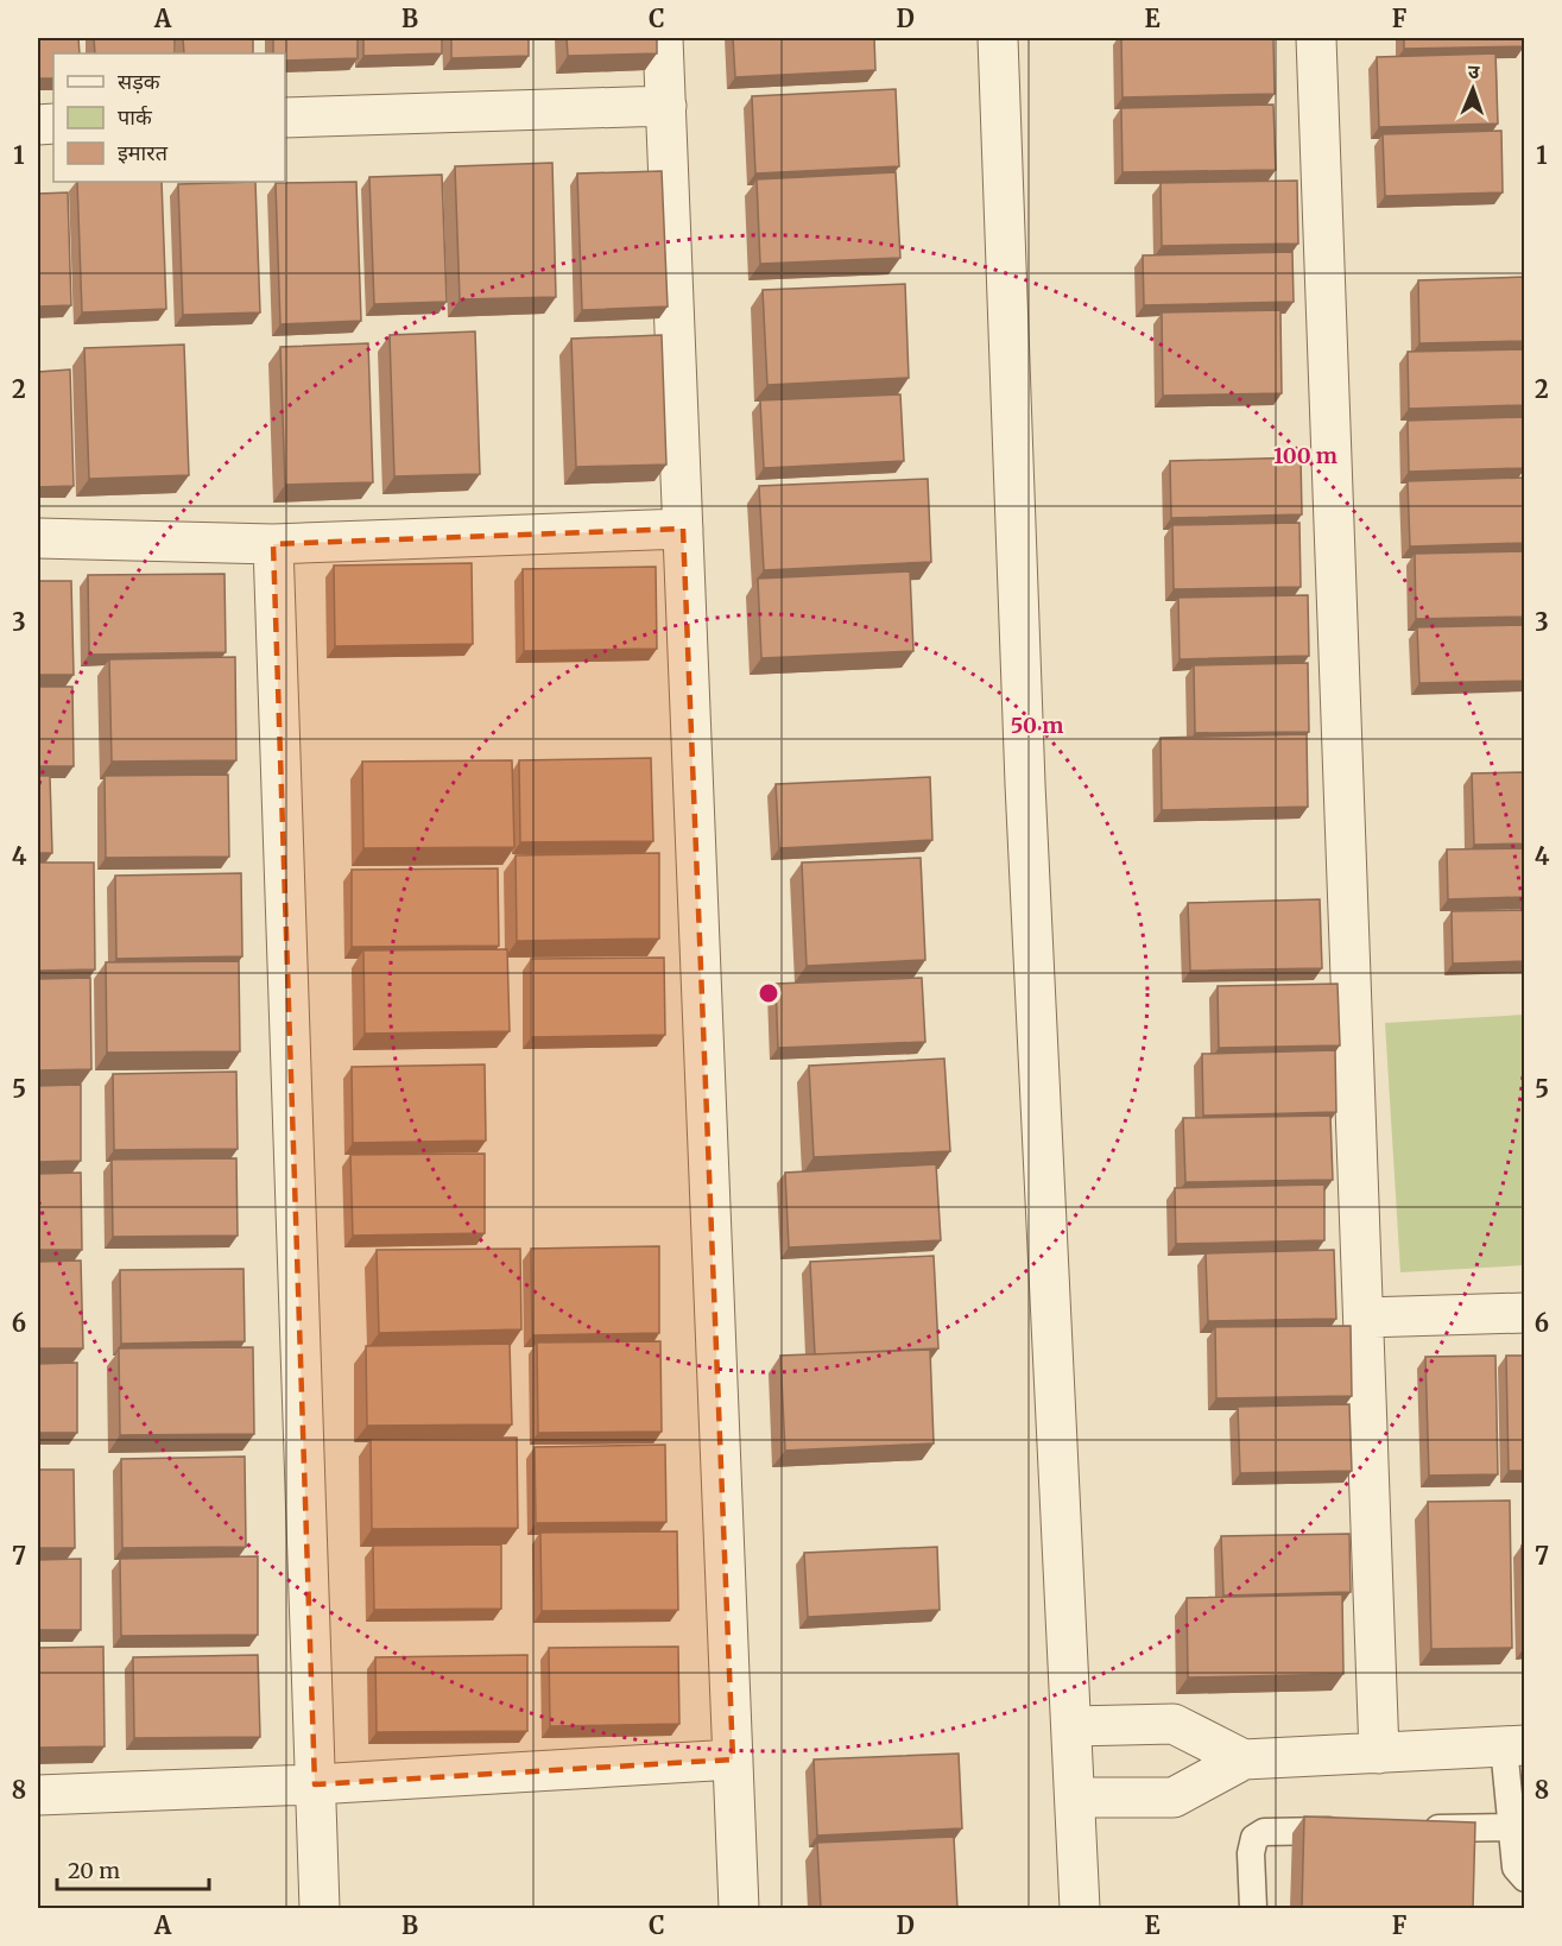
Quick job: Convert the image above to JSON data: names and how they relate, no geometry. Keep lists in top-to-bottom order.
{
  "legend": ["सड़क", "पार्क", "इमारत"],
  "scale_bar": "20 m",
  "north": "top",
  "grid": {
    "columns": [
      "A",
      "B",
      "C",
      "D",
      "E",
      "F"
    ],
    "rows": [
      "1",
      "2",
      "3",
      "4",
      "5",
      "6",
      "7",
      "8"
    ]
  },
  "rings": ["100 m", "50 m"]
}
